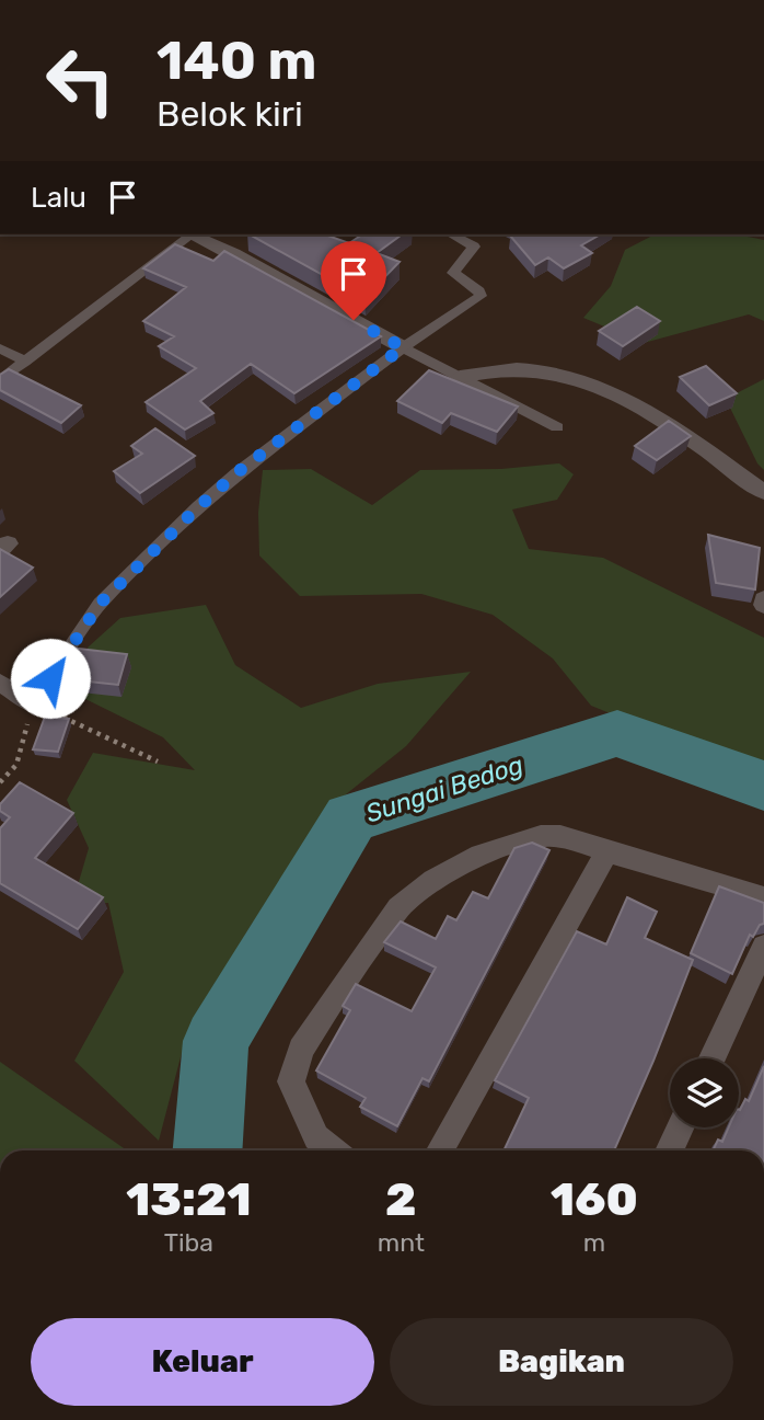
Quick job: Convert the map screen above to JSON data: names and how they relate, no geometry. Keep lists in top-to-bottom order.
{
  "water": ["Sungai Bedog"],
  "page": {
    "turn": ["140 m", "Belok kiri"],
    "then": "Lalu",
    "eta": [
      "13:21",
      "Tiba",
      "2",
      "mnt",
      "160",
      "m"
    ],
    "buttons": ["Keluar", "Bagikan"]
  }
}
